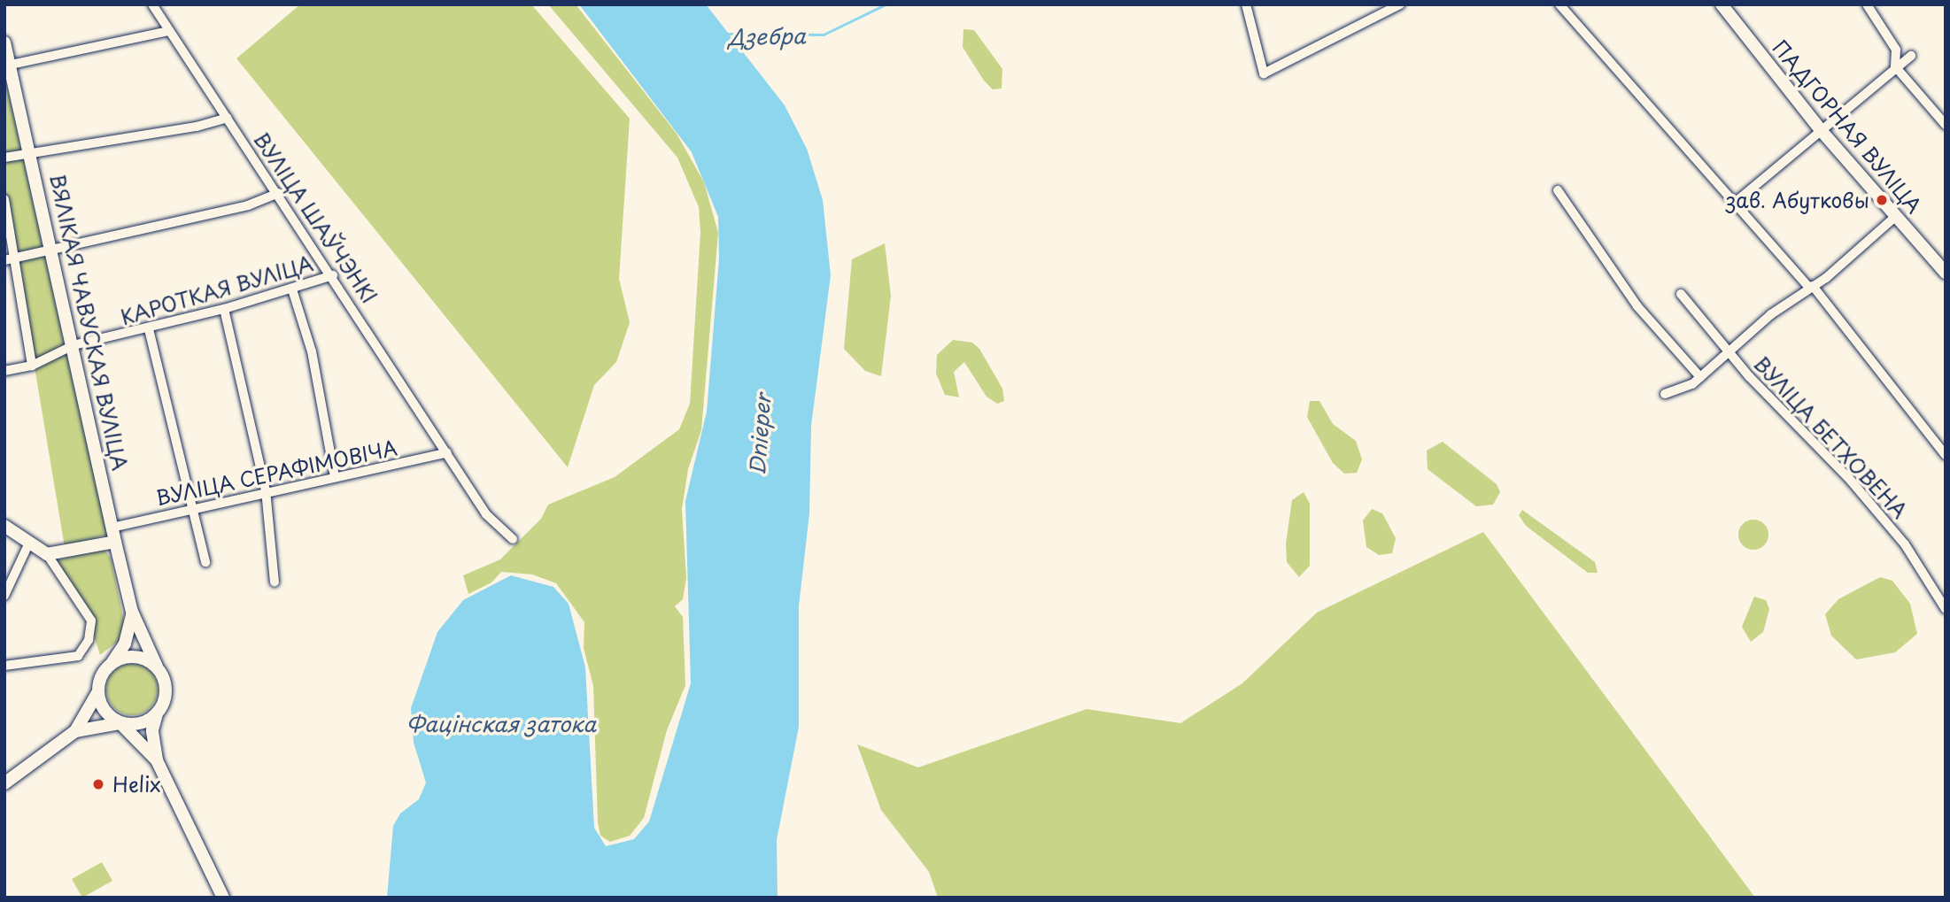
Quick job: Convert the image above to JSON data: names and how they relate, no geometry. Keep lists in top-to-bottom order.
{
  "streets": {
    "main road": ["ПАДГОРНАЯ ВУЛІЦА", "ВЯЛІКАЯ ЧАВУСКАЯ ВУЛІЦА"],
    "street": [
      "ВУЛІЦА ШАЎЧЭНКІ",
      "КАРОТКАЯ ВУЛІЦА",
      "ВУЛІЦА БЕТХОВЕНА",
      "ВУЛІЦА СЕРАФІМОВІЧА"
    ]
  },
  "crossings": [
    ["ПАДГОРНАЯ ВУЛІЦА", "ВУЛІЦА БЕТХОВЕНА"],
    ["ВУЛІЦА ШАЎЧЭНКІ", "КАРОТКАЯ ВУЛІЦА"],
    ["ВУЛІЦА ШАЎЧЭНКІ", "ВУЛІЦА СЕРАФІМОВІЧА"],
    ["КАРОТКАЯ ВУЛІЦА", "ВЯЛІКАЯ ЧАВУСКАЯ ВУЛІЦА"],
    ["ВЯЛІКАЯ ЧАВУСКАЯ ВУЛІЦА", "ВУЛІЦА СЕРАФІМОВІЧА"]
  ],
  "water": ["Дзебра", "Dnieper", "Фацінская затока"],
  "places": ["зав. Абутковы", "Helix"]
}
